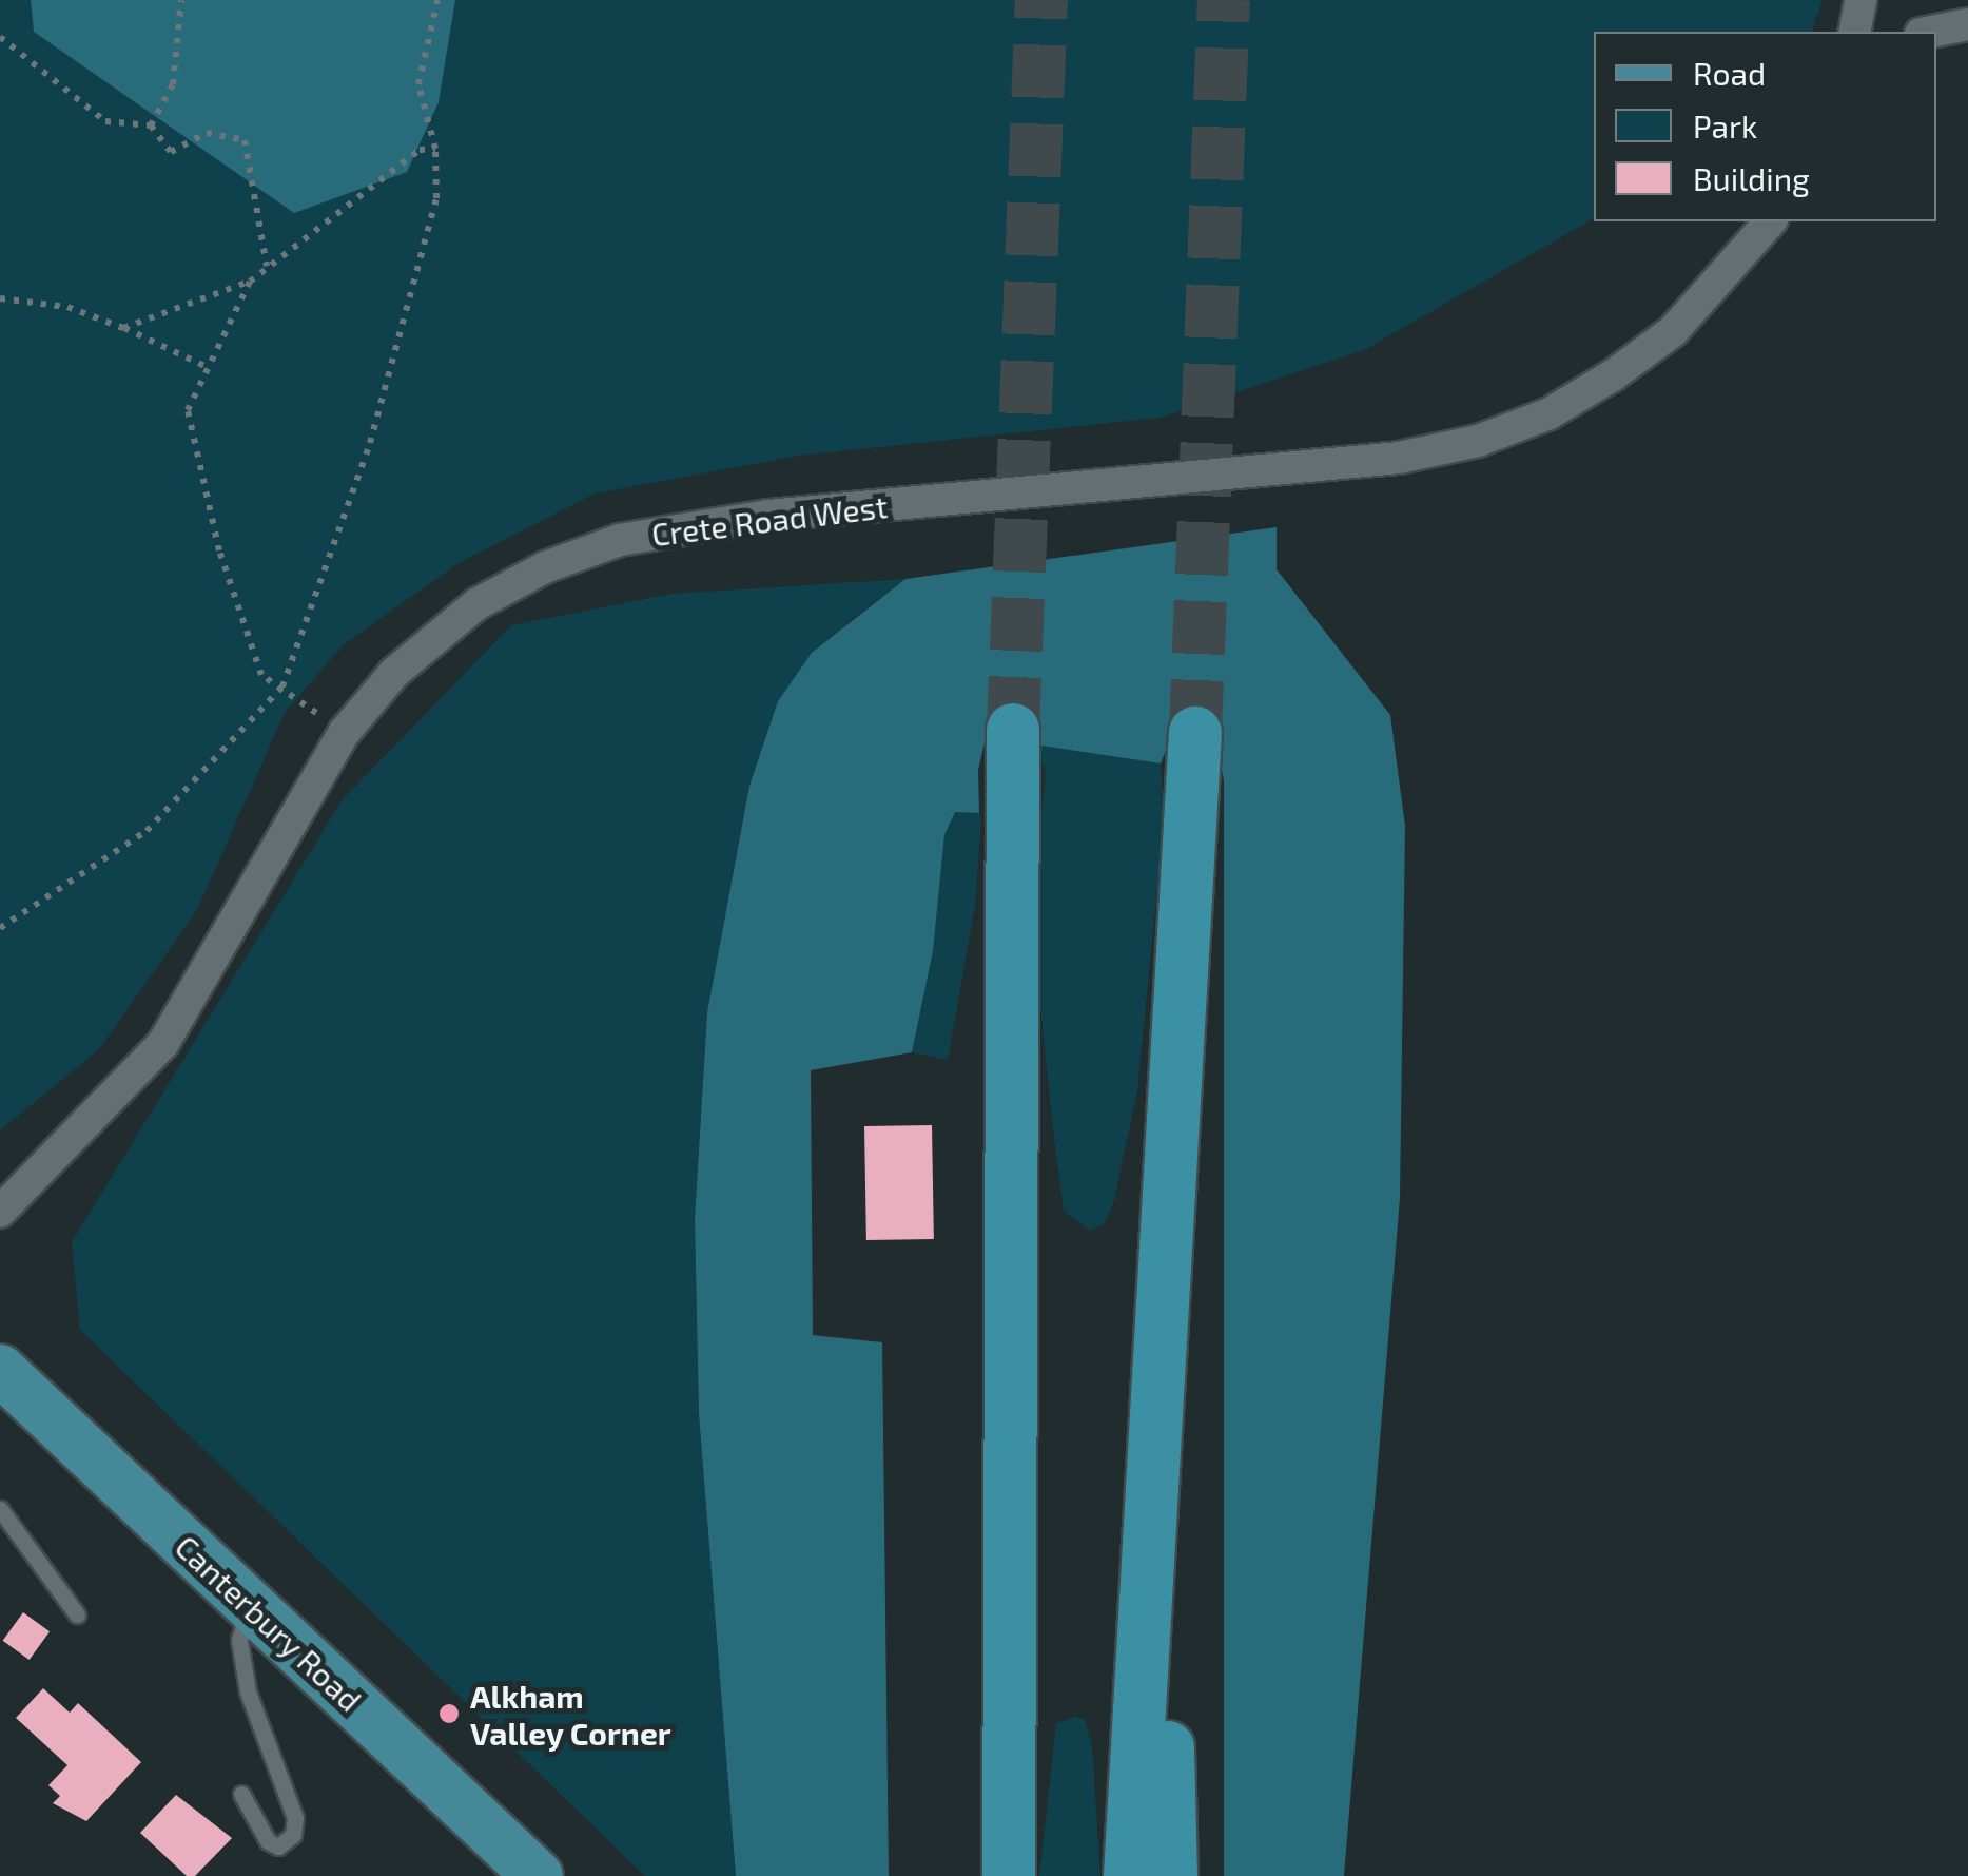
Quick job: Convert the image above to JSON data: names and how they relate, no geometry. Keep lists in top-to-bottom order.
{
  "streets": {
    "main road": ["Canterbury Road"],
    "street": ["Crete Road West"]
  },
  "places": ["Alkham Valley Corner"],
  "legend": ["Road", "Park", "Building"]
}
